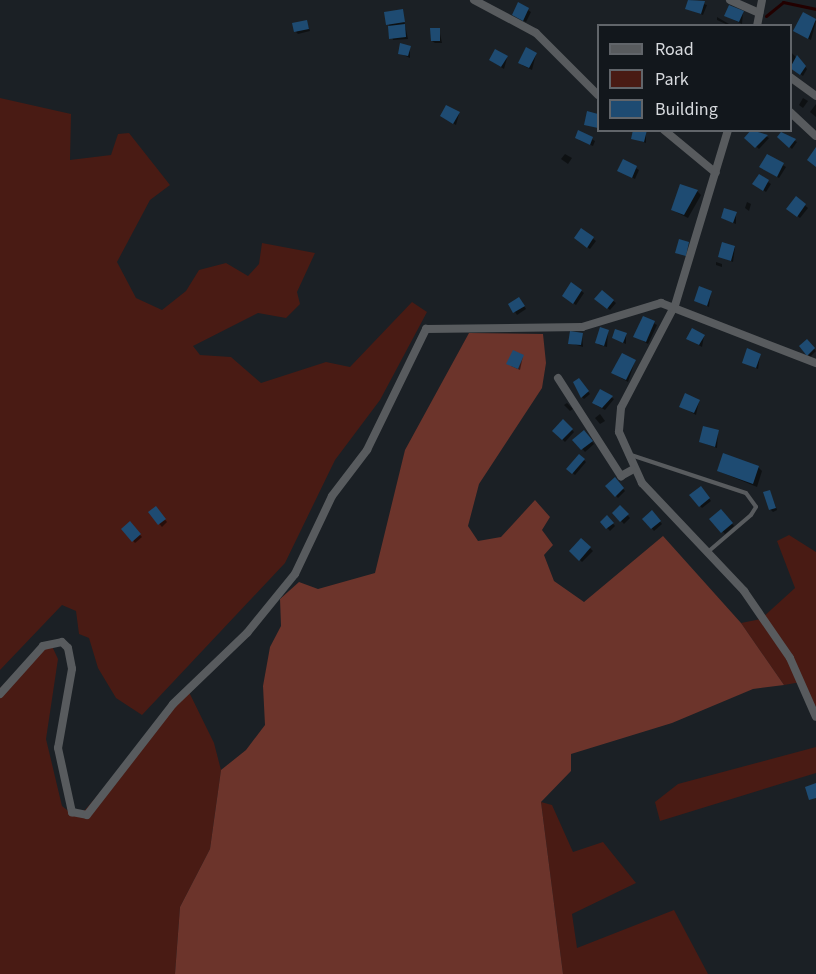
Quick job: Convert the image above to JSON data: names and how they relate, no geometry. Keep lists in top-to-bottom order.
{
  "legend": ["Road", "Park", "Building"]
}
